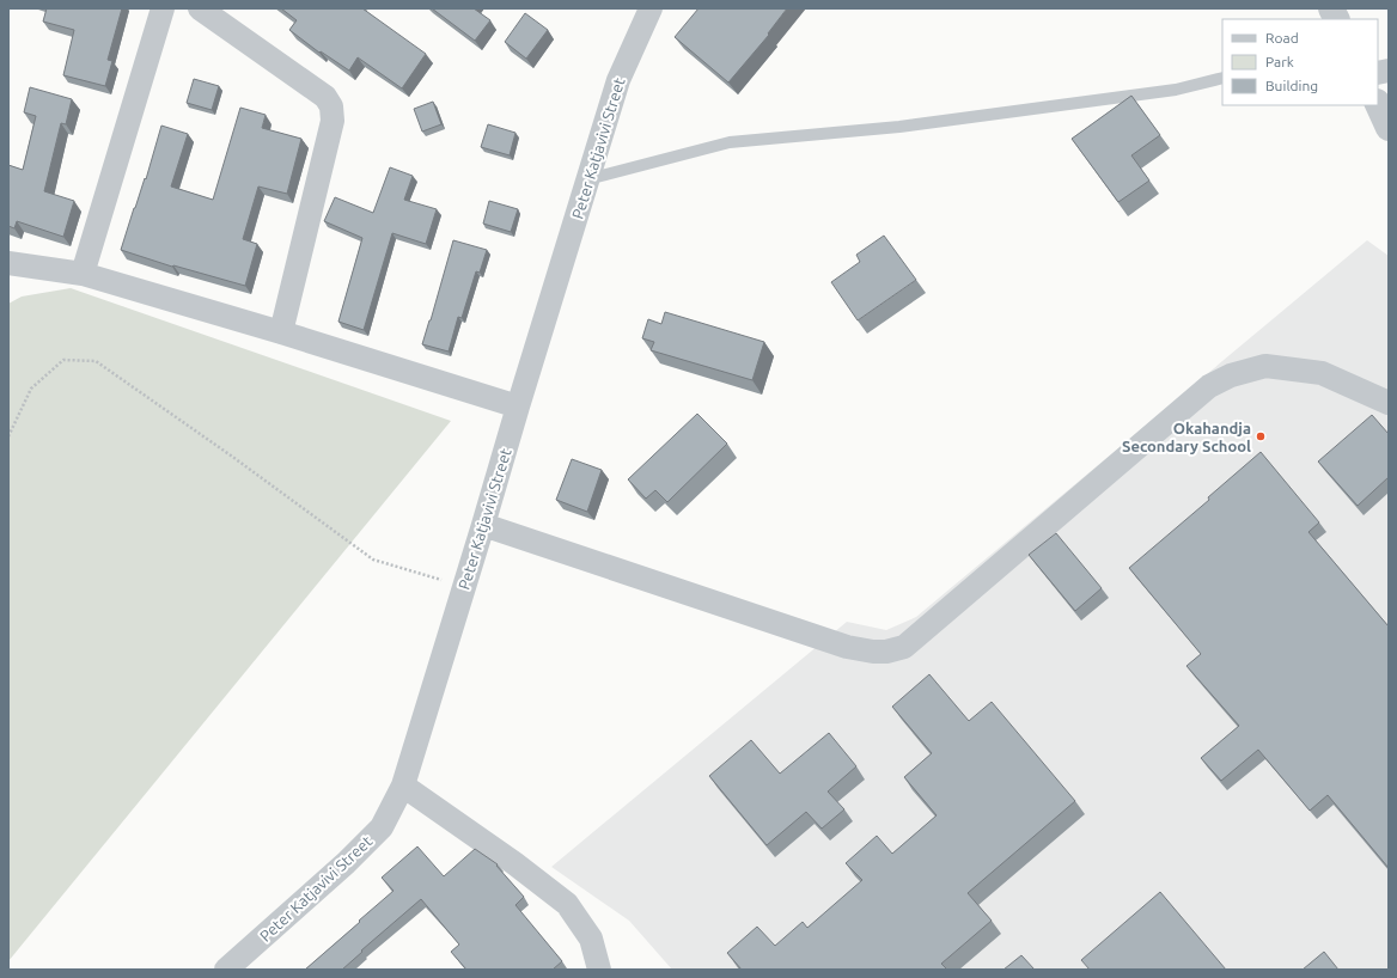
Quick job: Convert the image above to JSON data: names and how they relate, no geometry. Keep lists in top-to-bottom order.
{
  "streets": {
    "street": ["Peter Katjavivi Street"]
  },
  "places": ["Okahandja Secondary School"],
  "legend": ["Road", "Park", "Building"]
}
